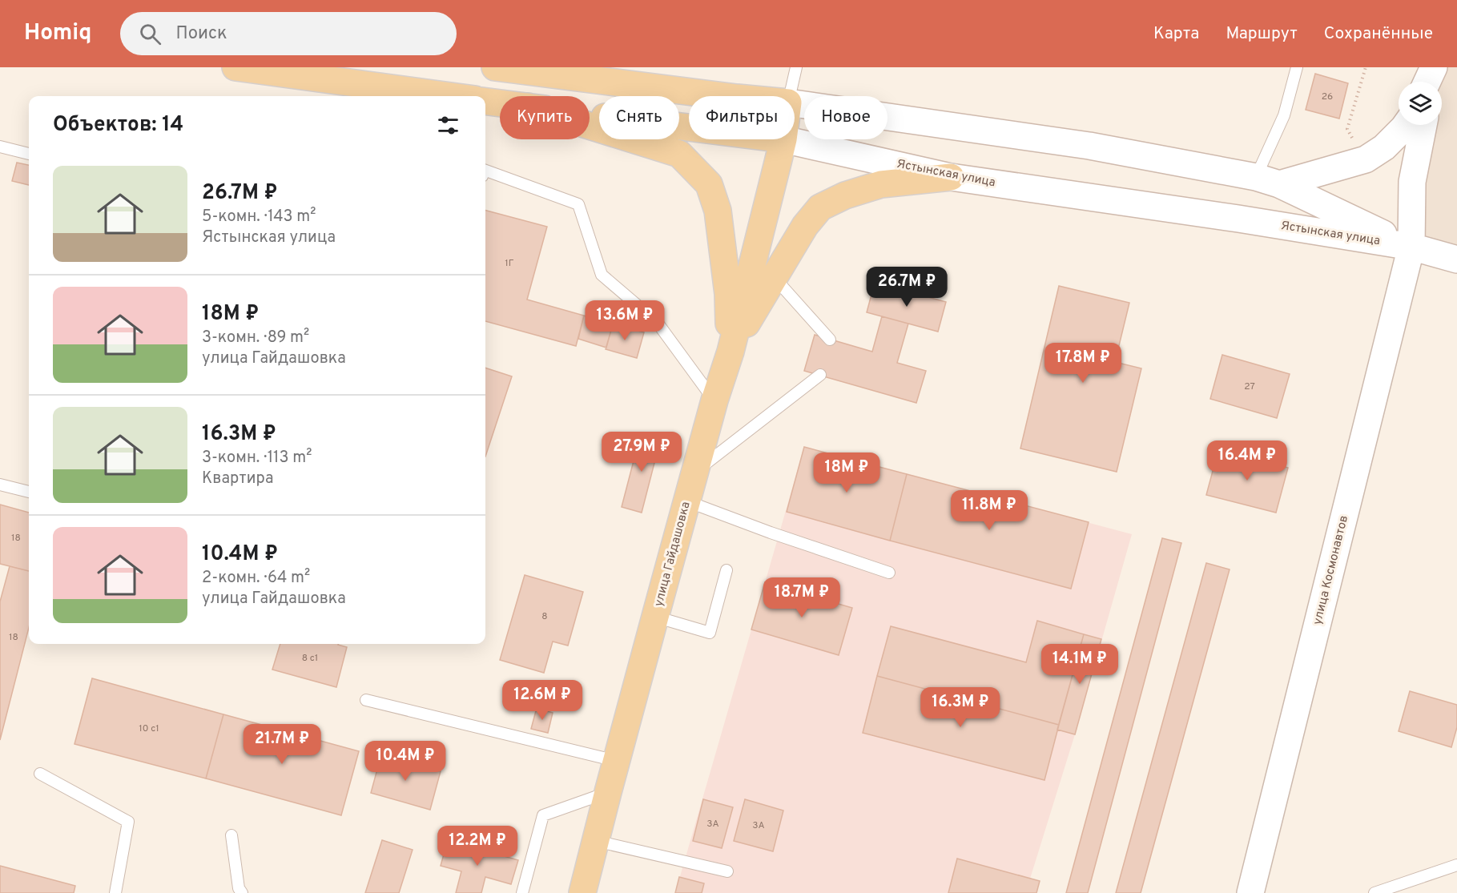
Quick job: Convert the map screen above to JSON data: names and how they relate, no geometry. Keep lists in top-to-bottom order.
{
  "streets": {
    "main road": ["Ястынская улица", "улица Гайдашовка", "улица Космонавтов"]
  },
  "crossings": [
    ["Ястынская улица", "улица Гайдашовка"],
    ["Ястынская улица", "улица Космонавтов"]
  ],
  "house_numbers": [
    "26",
    "1Г",
    "27",
    "18",
    "8",
    "18",
    "8 с1",
    "10 с1",
    "3А",
    "3А"
  ],
  "page": {
    "header": "Homiq",
    "search": "Поиск",
    "nav": ["Карта", "Маршрут", "Сохранённые"],
    "chip": [
      "Купить",
      "Снять",
      "Фильтры",
      "Новое"
    ],
    "heading": "Объектов: 14",
    "list": [
      {
        "name": "26.7M ₽",
        "note": "5-комн. · 143 m² · Ястынская улица"
      },
      {
        "name": "18M ₽",
        "note": "3-комн. · 89 m² · улица Гайдашовка"
      },
      {
        "name": "16.3M ₽",
        "note": "3-комн. · 113 m² · Квартира"
      },
      {
        "name": "10.4M ₽",
        "note": "2-комн. · 64 m² · улица Гайдашовка"
      }
    ],
    "price": [
      "26.7M ₽",
      "13.6M ₽",
      "17.8M ₽",
      "27.9M ₽",
      "16.4M ₽",
      "18M ₽",
      "11.8M ₽",
      "18.7M ₽",
      "14.1M ₽",
      "12.6M ₽",
      "16.3M ₽",
      "21.7M ₽",
      "10.4M ₽",
      "12.2M ₽"
    ]
  }
}
